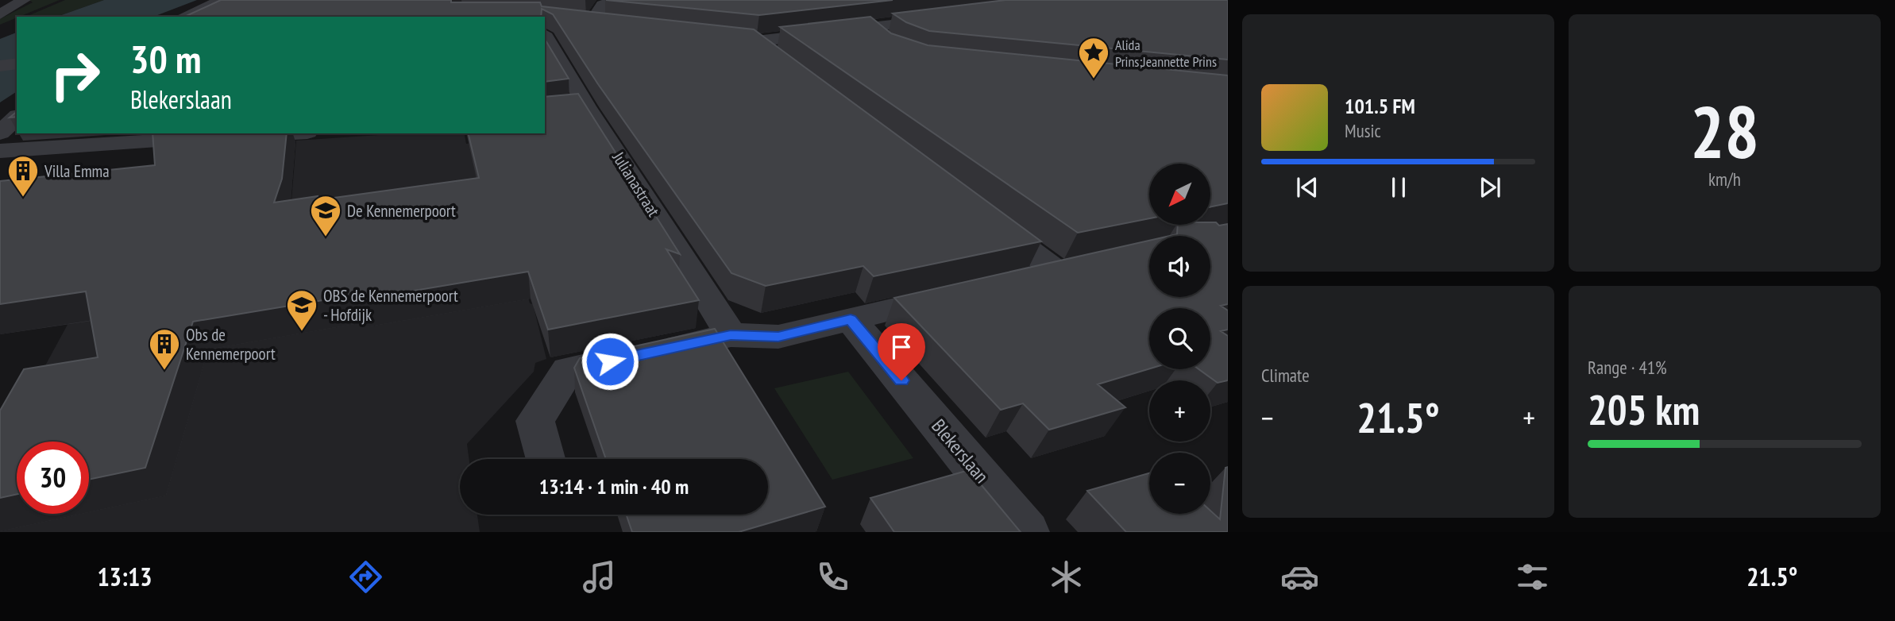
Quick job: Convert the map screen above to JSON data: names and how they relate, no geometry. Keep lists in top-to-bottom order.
{
  "streets": {
    "street": ["Julianastraat", "Blekerslaan"]
  },
  "places": {
    "place": ["Alida Prins;Jeannette Prins"],
    "building": ["Villa Emma", "Obs de Kennemerpoort"],
    "school or university": ["De Kennemerpoort", "OBS de Kennemerpoort - Hofdijk"]
  },
  "north": "bottom left",
  "page": {
    "tile": [
      ["28", "km/h"],
      "Climate",
      ["Range · 41%", "205 km"]
    ],
    "turn": ["30 m", "Blekerslaan"],
    "song": ["101.5 FM", "Music"],
    "map_buttons": ["+", "−"],
    "heat": ["−", "21.5°", "+"],
    "limit": "30",
    "trip": "13:14 · 1 min · 40 m",
    "tabs": ["13:13", "21.5°"]
  }
}
